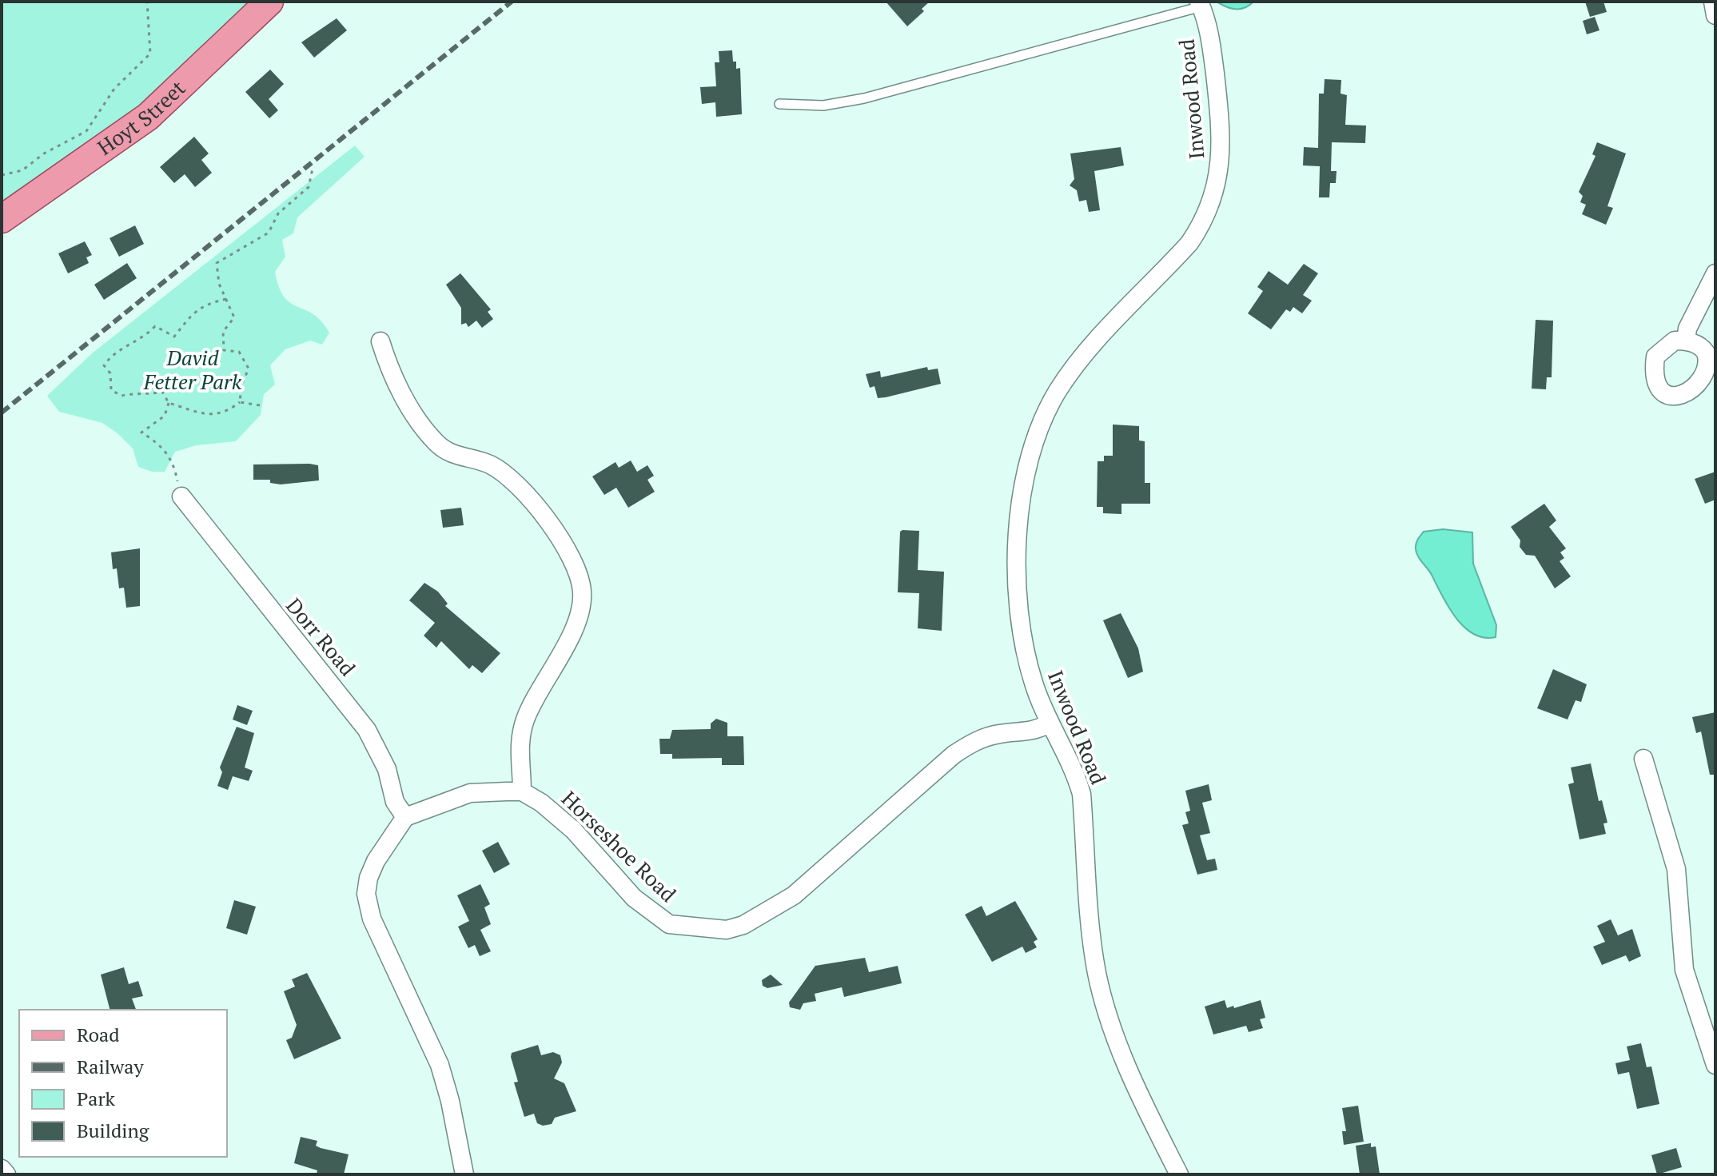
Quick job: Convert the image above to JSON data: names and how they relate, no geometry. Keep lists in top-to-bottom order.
{
  "streets": {
    "main road": ["Hoyt Street"],
    "street": ["Inwood Road", "Dorr Road", "Horseshoe Road"]
  },
  "crossings": [
    ["Inwood Road", "Horseshoe Road"]
  ],
  "parks": ["David Fetter Park"],
  "legend": [
    "Road",
    "Railway",
    "Park",
    "Building"
  ]
}
